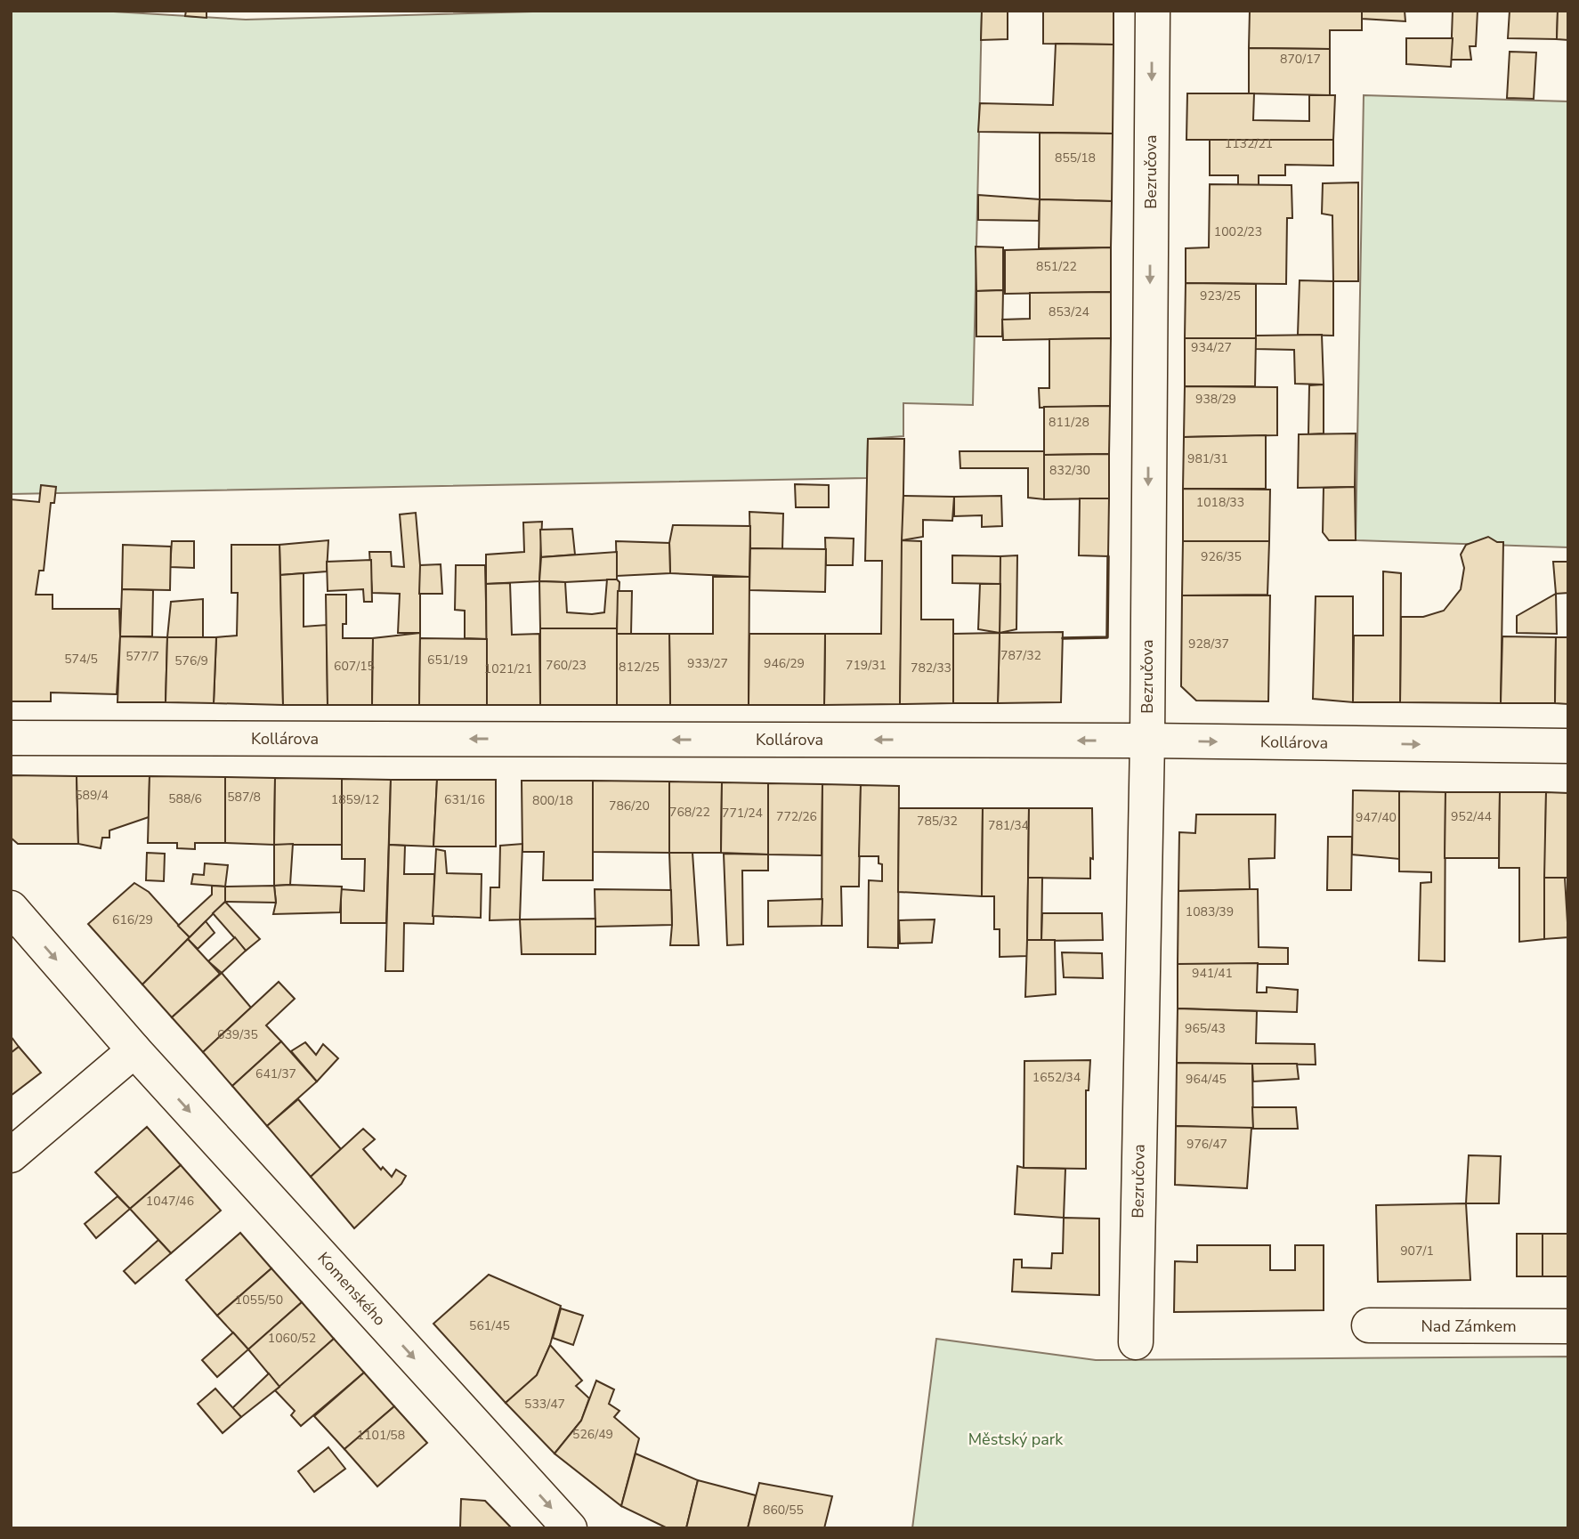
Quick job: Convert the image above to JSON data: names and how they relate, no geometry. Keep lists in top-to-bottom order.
{
  "streets": {
    "street": [
      "Bezručova",
      "Kollárova",
      "Komenského",
      "Nad Zámkem"
    ]
  },
  "crossings": [
    ["Bezručova", "Kollárova"]
  ],
  "one_way": ["Bezručova", "Komenského"],
  "parks": ["Městský park"],
  "house_numbers": [
    "870/17",
    "1132/21",
    "855/18",
    "1002/23",
    "851/22",
    "923/25",
    "853/24",
    "934/27",
    "938/29",
    "811/28",
    "981/31",
    "832/30",
    "1018/33",
    "926/35",
    "928/37",
    "787/32",
    "577/7",
    "574/5",
    "651/19",
    "576/9",
    "933/27",
    "946/29",
    "760/23",
    "719/31",
    "607/15",
    "812/25",
    "782/33",
    "1021/21",
    "589/4",
    "587/8",
    "588/6",
    "1859/12",
    "631/16",
    "800/18",
    "786/20",
    "768/22",
    "771/24",
    "772/26",
    "952/44",
    "947/40",
    "785/32",
    "781/34",
    "1083/39",
    "616/29",
    "941/41",
    "965/43",
    "639/35",
    "641/37",
    "1652/34",
    "964/45",
    "976/47",
    "1047/46",
    "907/1",
    "1055/50",
    "561/45",
    "1060/52",
    "533/47",
    "526/49",
    "1101/58",
    "860/55"
  ]
}
